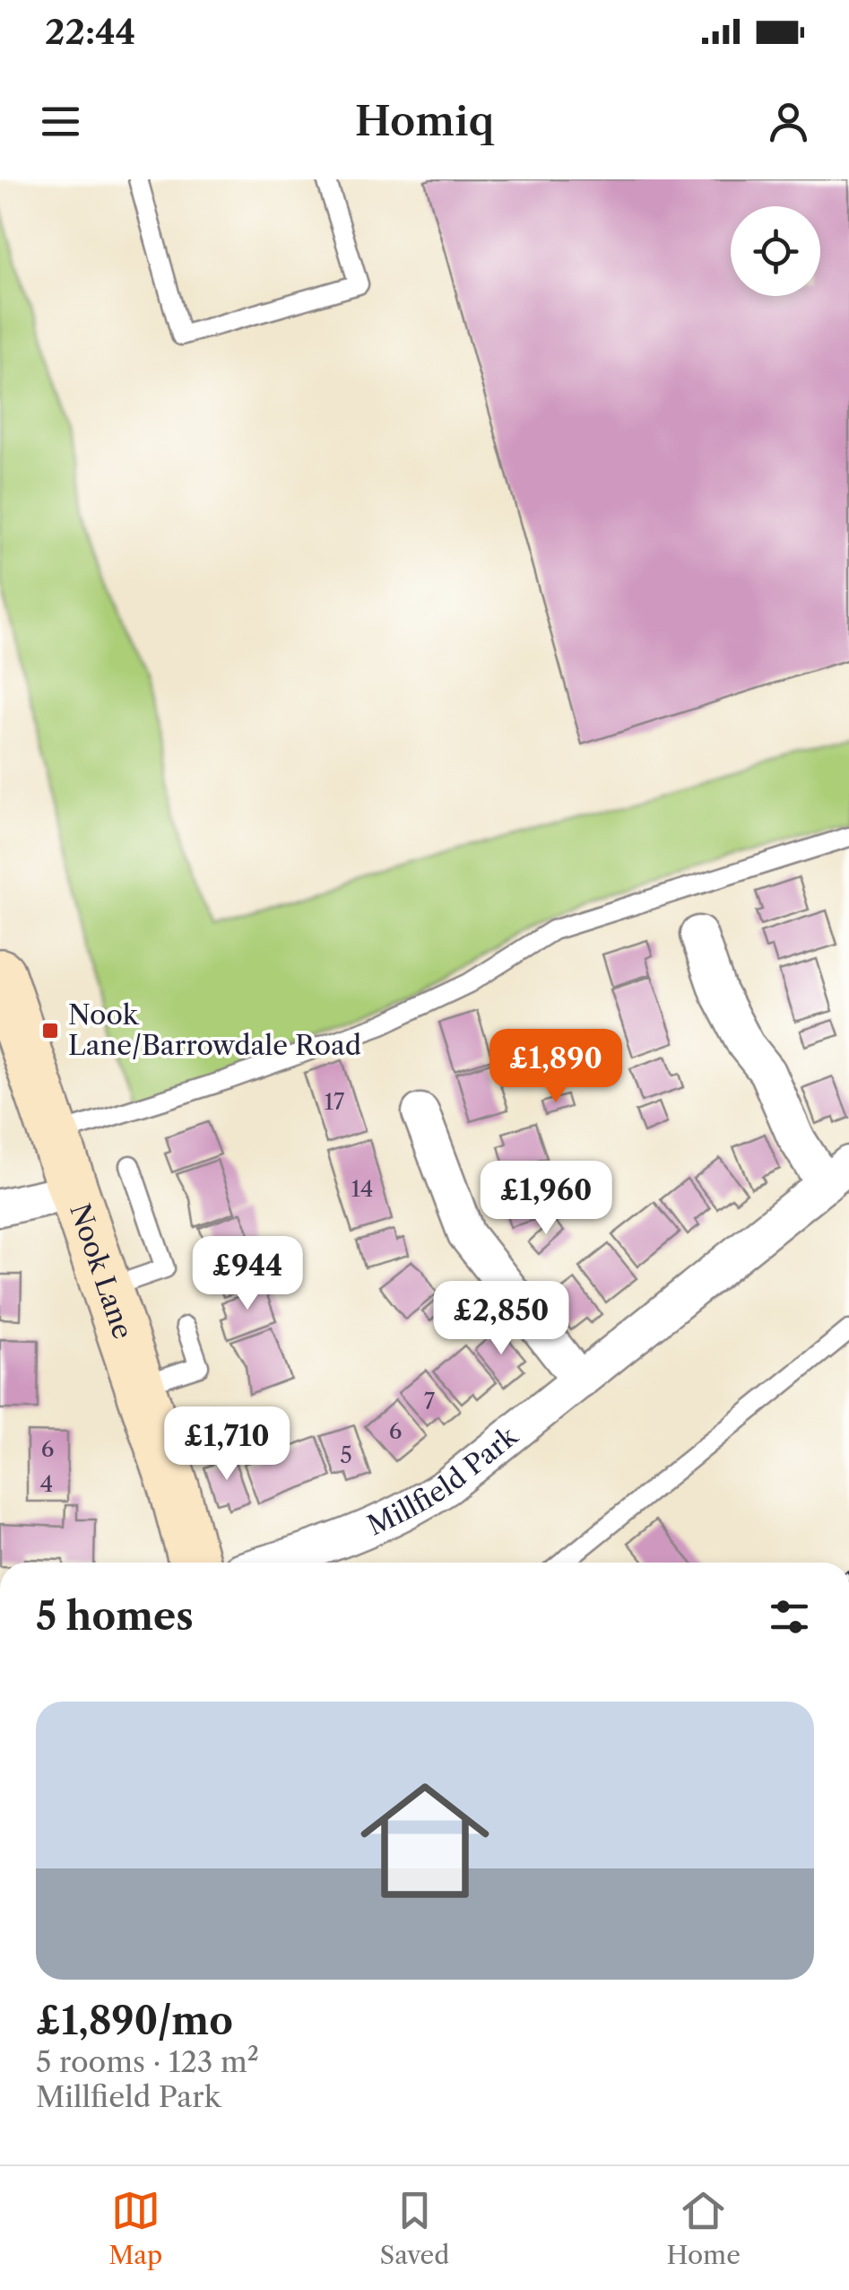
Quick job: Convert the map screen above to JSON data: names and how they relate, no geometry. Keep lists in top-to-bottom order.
{
  "streets": {
    "street": ["Nook Lane", "Millfield Park"]
  },
  "places": {
    "transit": ["Nook Lane/Barrowdale Road"]
  },
  "house_numbers": [
    "17",
    "14",
    "7",
    "6",
    "6",
    "5",
    "4"
  ],
  "page": {
    "status": "22:44",
    "header": "Homiq",
    "price": [
      "£1,890",
      "£1,960",
      "£944",
      "£2,850",
      "£1,710"
    ],
    "heading": "5 homes",
    "list": [
      {
        "name": "£1,890/mo",
        "note": "5 rooms · 123 m² · Millfield Park"
      }
    ],
    "tabs": ["Map", "Saved", "Home"]
  }
}
